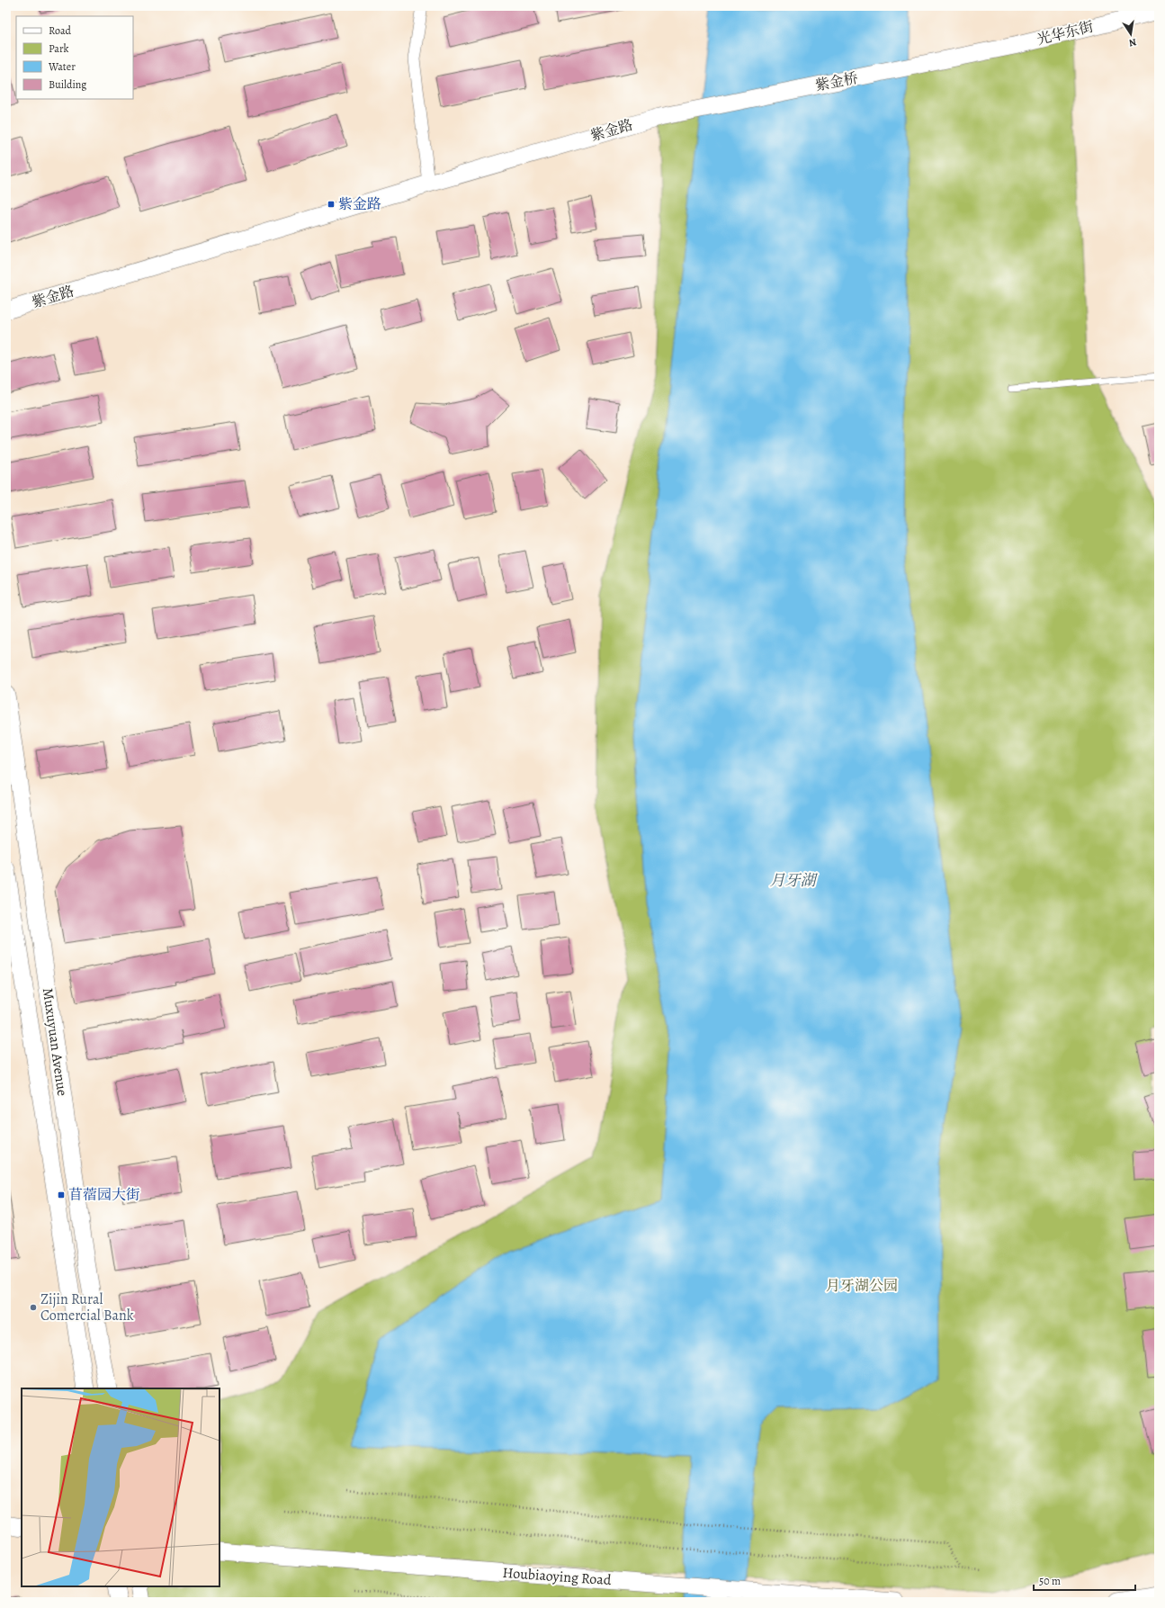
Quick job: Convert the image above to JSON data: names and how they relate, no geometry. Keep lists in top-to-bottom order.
{
  "streets": {
    "main road": [
      "光华东街",
      "紫金桥",
      "紫金路",
      "Muxuyuan Avenue",
      "Houbiaoying Road"
    ]
  },
  "crossings": [
    ["光华东街", "紫金桥"],
    ["紫金桥", "紫金路"]
  ],
  "water": ["月牙湖"],
  "parks": ["月牙湖公园"],
  "places": {
    "transit": ["紫金路", "苜蓿园大街"],
    "other": ["Zijin Rural Comercial Bank"]
  },
  "legend": [
    "Road",
    "Park",
    "Water",
    "Building"
  ],
  "scale_bar": "50 m",
  "north": "bottom"
}
